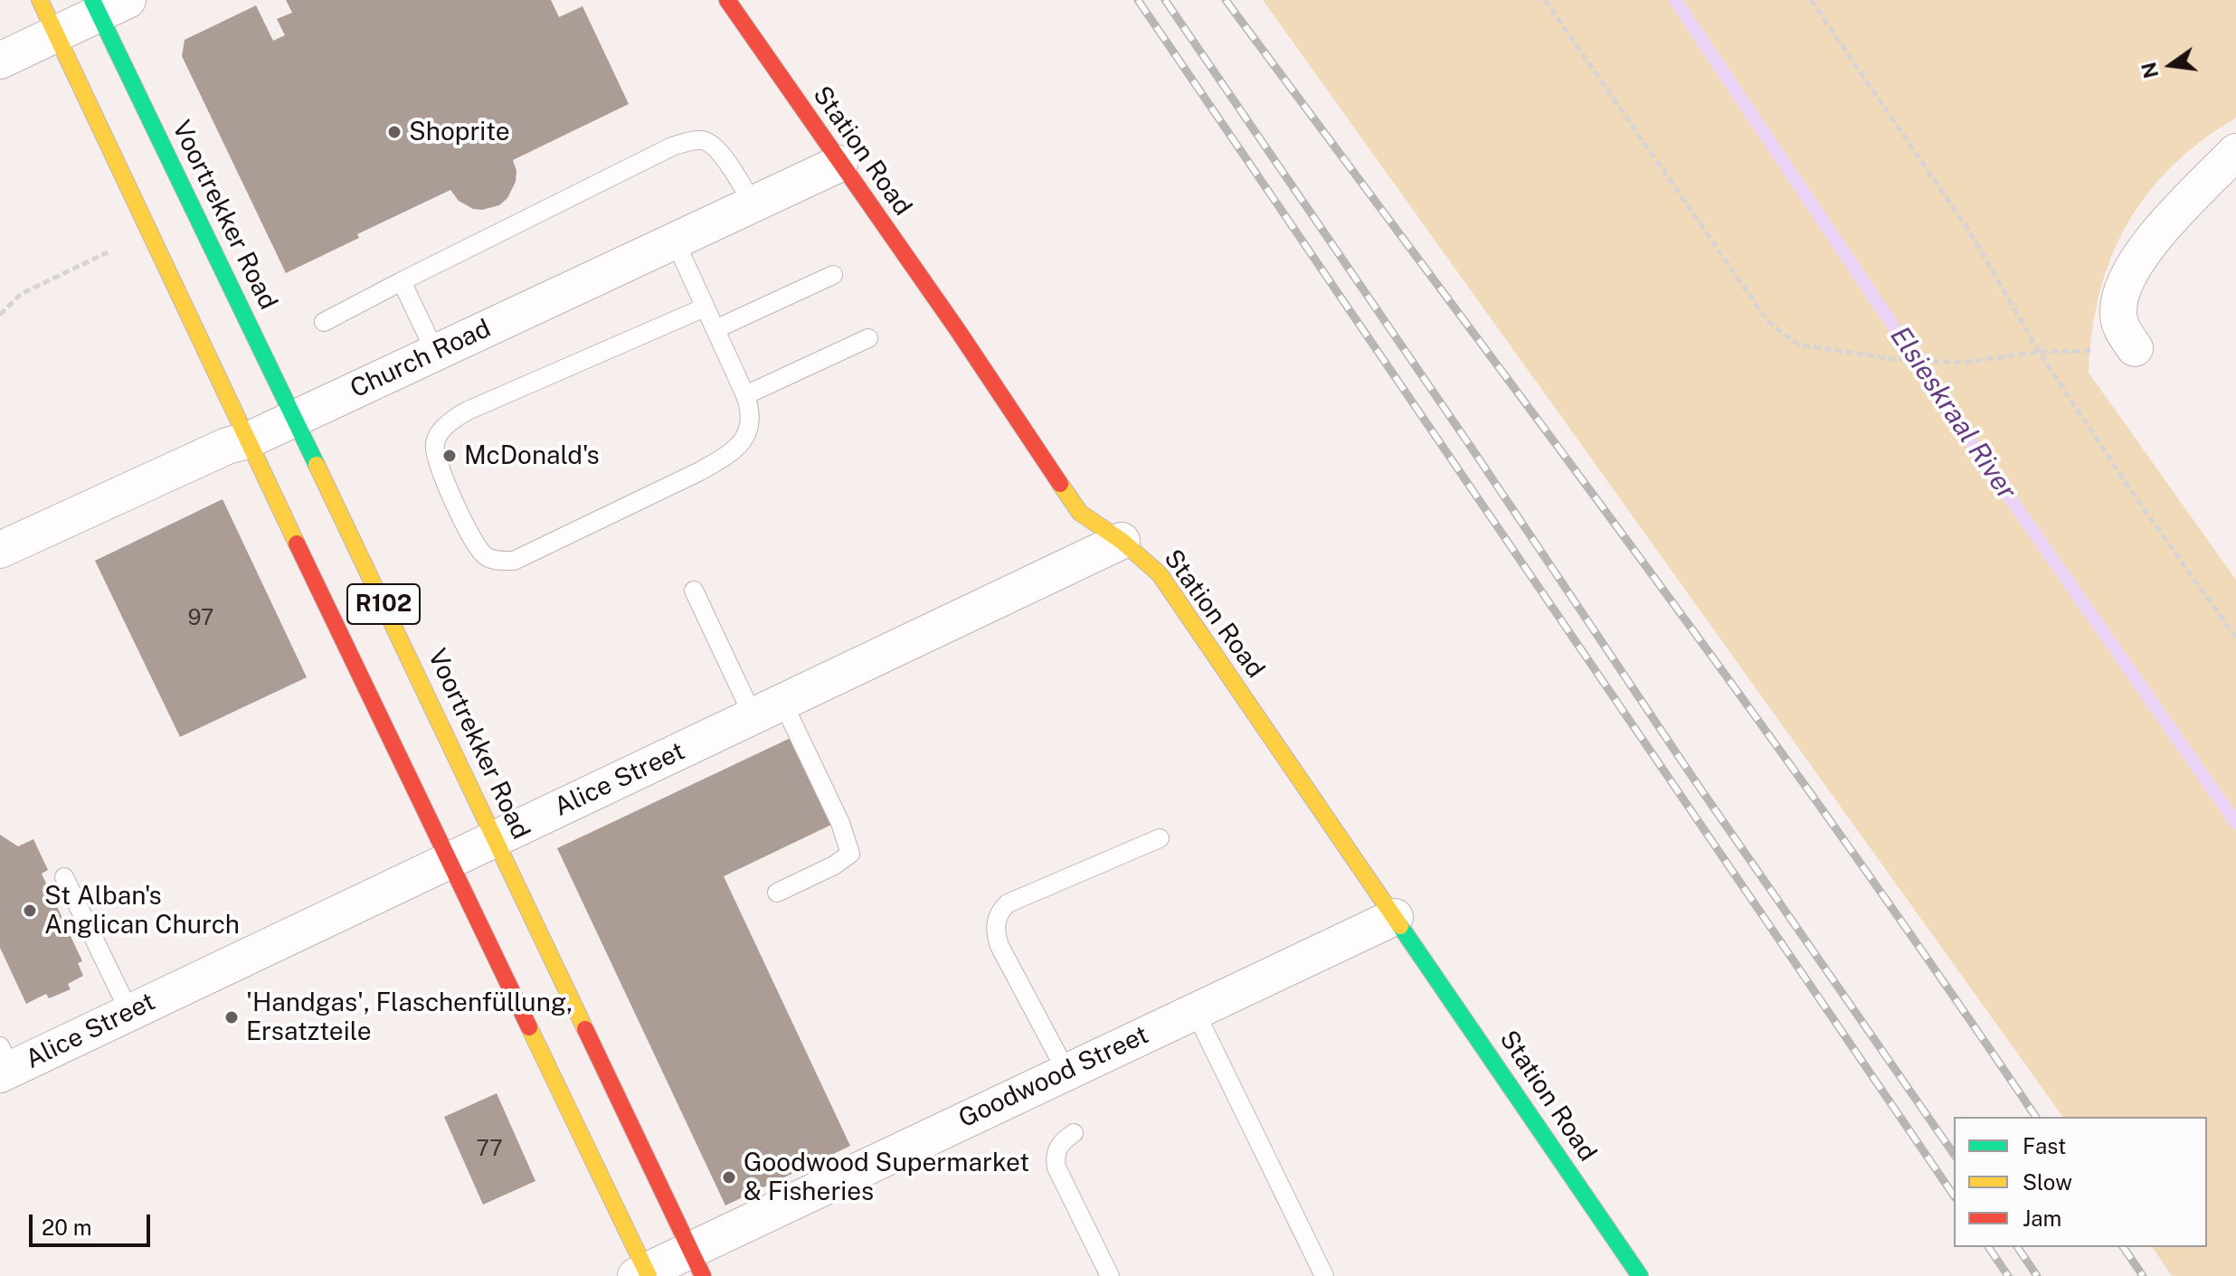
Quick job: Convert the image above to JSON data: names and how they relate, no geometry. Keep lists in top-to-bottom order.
{
  "streets": {
    "main road": ["Station Road", "Voortrekker Road", "R102"],
    "street": ["Church Road", "Alice Street", "Goodwood Street"]
  },
  "crossings": [
    ["Station Road", "Church Road"],
    ["Station Road", "Alice Street"],
    ["Station Road", "Goodwood Street"],
    ["Voortrekker Road", "Church Road"],
    ["Voortrekker Road", "Alice Street"],
    ["Voortrekker Road", "Goodwood Street"],
    ["Church Road", "R102"],
    ["R102", "Alice Street"],
    ["R102", "Goodwood Street"]
  ],
  "water": ["Elsieskraal River"],
  "places": [
    "Shoprite",
    "McDonald's",
    "St Alban's Anglican Church",
    "'Handgas', Flaschenfüllung, Ersatzteile",
    "Goodwood Supermarket & Fisheries"
  ],
  "house_numbers": ["97", "77"],
  "legend": ["Fast", "Slow", "Jam"],
  "scale_bar": "20 m",
  "north": "left"
}
